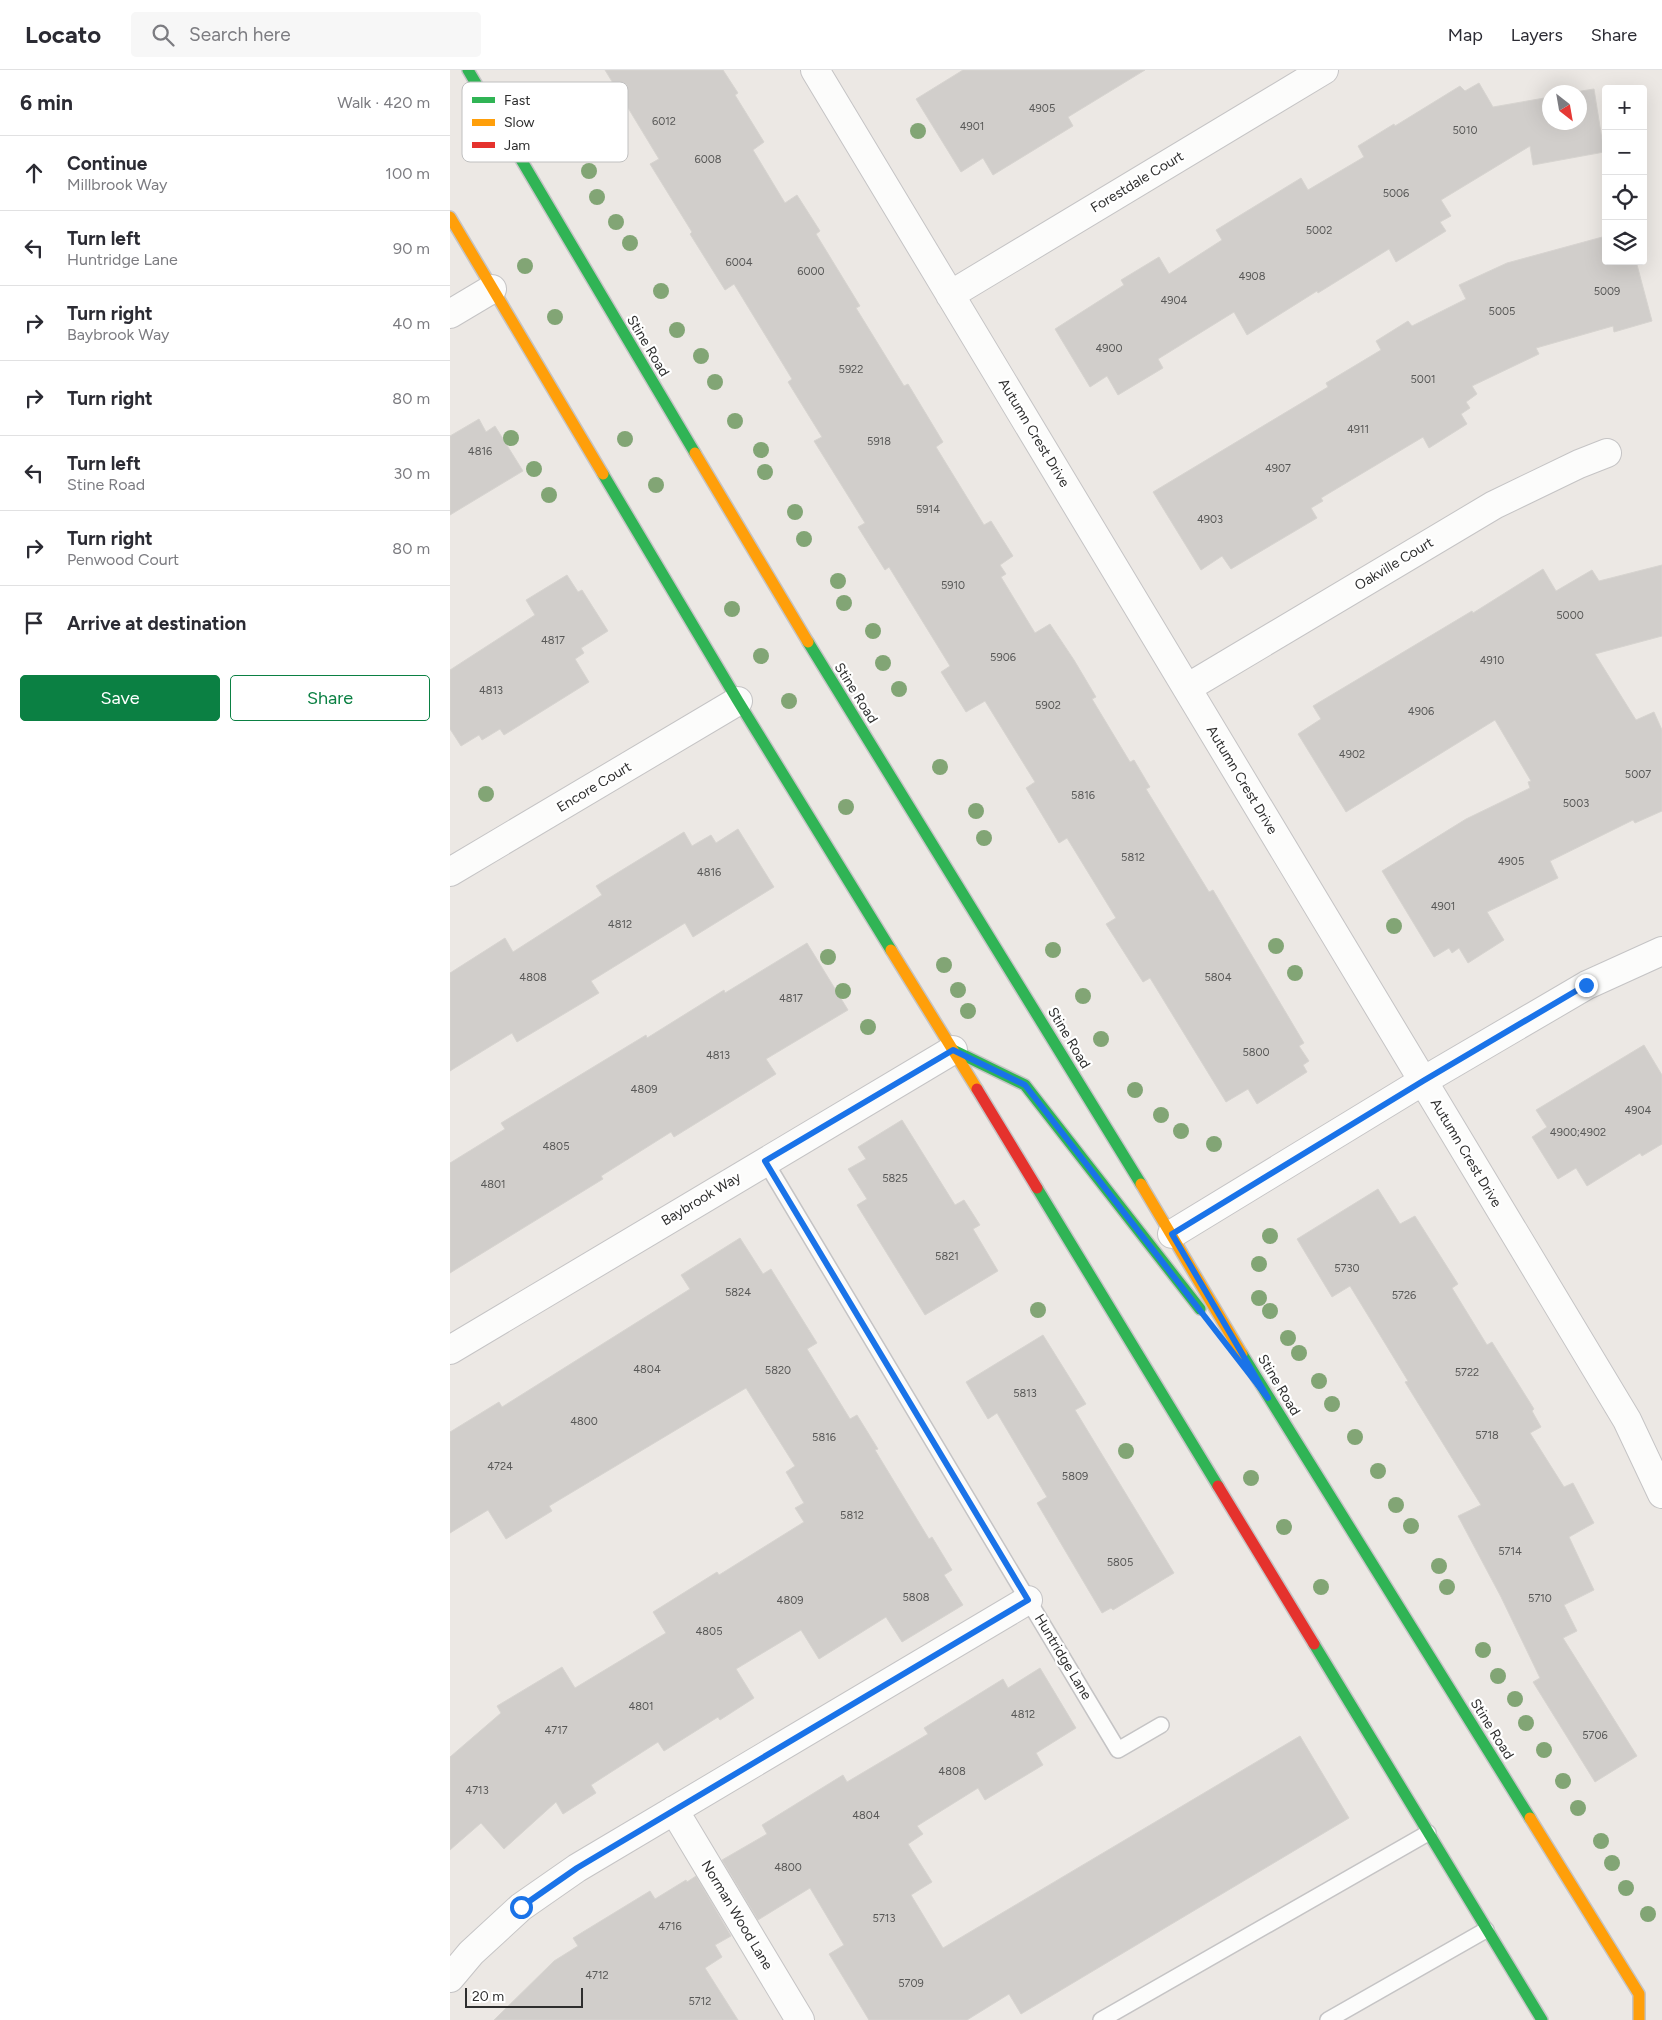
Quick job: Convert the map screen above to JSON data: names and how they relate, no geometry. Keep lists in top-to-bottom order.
{
  "streets": {
    "main road": ["Stine Road"],
    "street": [
      "Forestdale Court",
      "Autumn Crest Drive",
      "Oakville Court",
      "Encore Court",
      "Baybrook Way",
      "Norman Wood Lane"
    ],
    "lane": ["Huntridge Lane"]
  },
  "crossings": [
    ["Forestdale Court", "Autumn Crest Drive"],
    ["Autumn Crest Drive", "Oakville Court"],
    ["Baybrook Way", "Huntridge Lane"]
  ],
  "house_numbers": [
    "4905",
    "6012",
    "4901",
    "5010",
    "6008",
    "5006",
    "5002",
    "6004",
    "6000",
    "4908",
    "5009",
    "4904",
    "5005",
    "4900",
    "5922",
    "5001",
    "4911",
    "5918",
    "4816",
    "4907",
    "5914",
    "4903",
    "5910",
    "5000",
    "4817",
    "5906",
    "4910",
    "4813",
    "5902",
    "4906",
    "4902",
    "5007",
    "5816",
    "5003",
    "5812",
    "4905",
    "4816",
    "4901",
    "4812",
    "4808",
    "5804",
    "4817",
    "5800",
    "4813",
    "4809",
    "4904",
    "4900;4902",
    "4805",
    "5825",
    "4801",
    "5821",
    "5730",
    "5824",
    "5726",
    "4804",
    "5820",
    "5722",
    "5813",
    "4800",
    "5718",
    "5816",
    "4724",
    "5809",
    "5812",
    "5714",
    "5805",
    "5808",
    "5710",
    "4809",
    "4805",
    "4801",
    "4812",
    "4717",
    "5706",
    "4808",
    "4713",
    "4804",
    "4800",
    "5713",
    "4716",
    "4712",
    "5709",
    "5712"
  ],
  "legend": ["Fast", "Slow", "Jam"],
  "scale_bar": "20 m",
  "north": "bottom right",
  "page": {
    "header": "Locato",
    "search": "Search here",
    "nav": ["Map", "Layers", "Share"],
    "heading": ["6 min", "Walk · 420 m"],
    "map_buttons": ["+", "−"],
    "list": [
      ["Continue", "Millbrook Way", "100 m"],
      ["Turn left", "Huntridge Lane", "90 m"],
      ["Turn right", "Baybrook Way", "40 m"],
      ["Turn right", "80 m"],
      ["Turn left", "Stine Road", "30 m"],
      ["Turn right", "Penwood Court", "80 m"],
      "Arrive at destination"
    ],
    "buttons": ["Save", "Share"],
    "scale": "20 m"
  }
}
